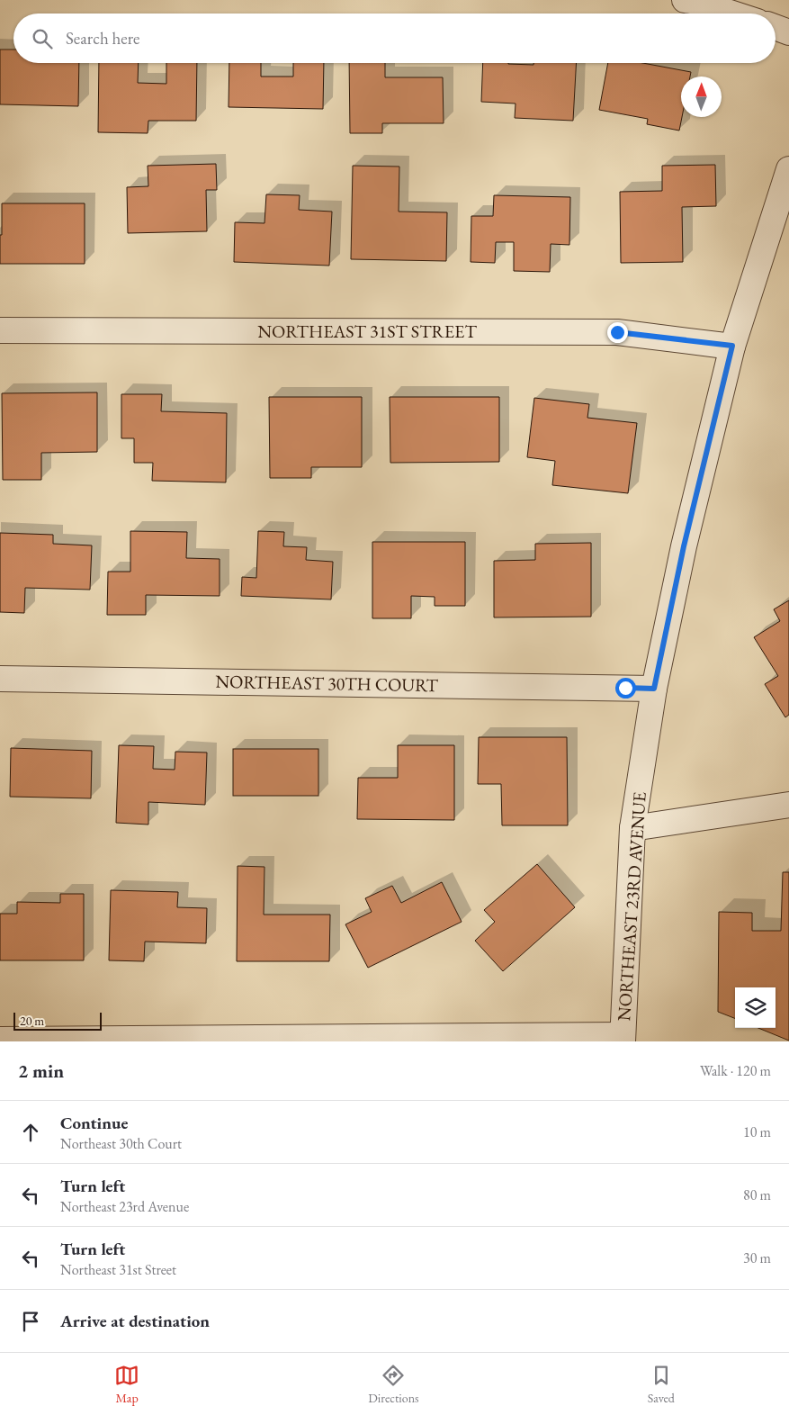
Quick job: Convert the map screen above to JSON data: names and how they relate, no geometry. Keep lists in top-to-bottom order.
{
  "streets": {
    "street": ["NORTHEAST 31ST STREET", "NORTHEAST 30TH COURT", "NORTHEAST 23RD AVENUE"]
  },
  "crossings": [
    ["NORTHEAST 31ST STREET", "NORTHEAST 23RD AVENUE"],
    ["NORTHEAST 30TH COURT", "NORTHEAST 23RD AVENUE"]
  ],
  "scale_bar": "20 m",
  "north": "top",
  "page": {
    "search": "Search here",
    "scale": "20 m",
    "heading": ["2 min", "Walk · 120 m"],
    "list": [
      ["Continue", "Northeast 30th Court", "10 m"],
      ["Turn left", "Northeast 23rd Avenue", "80 m"],
      ["Turn left", "Northeast 31st Street", "30 m"],
      "Arrive at destination"
    ],
    "nav": ["Map", "Directions", "Saved"]
  }
}
